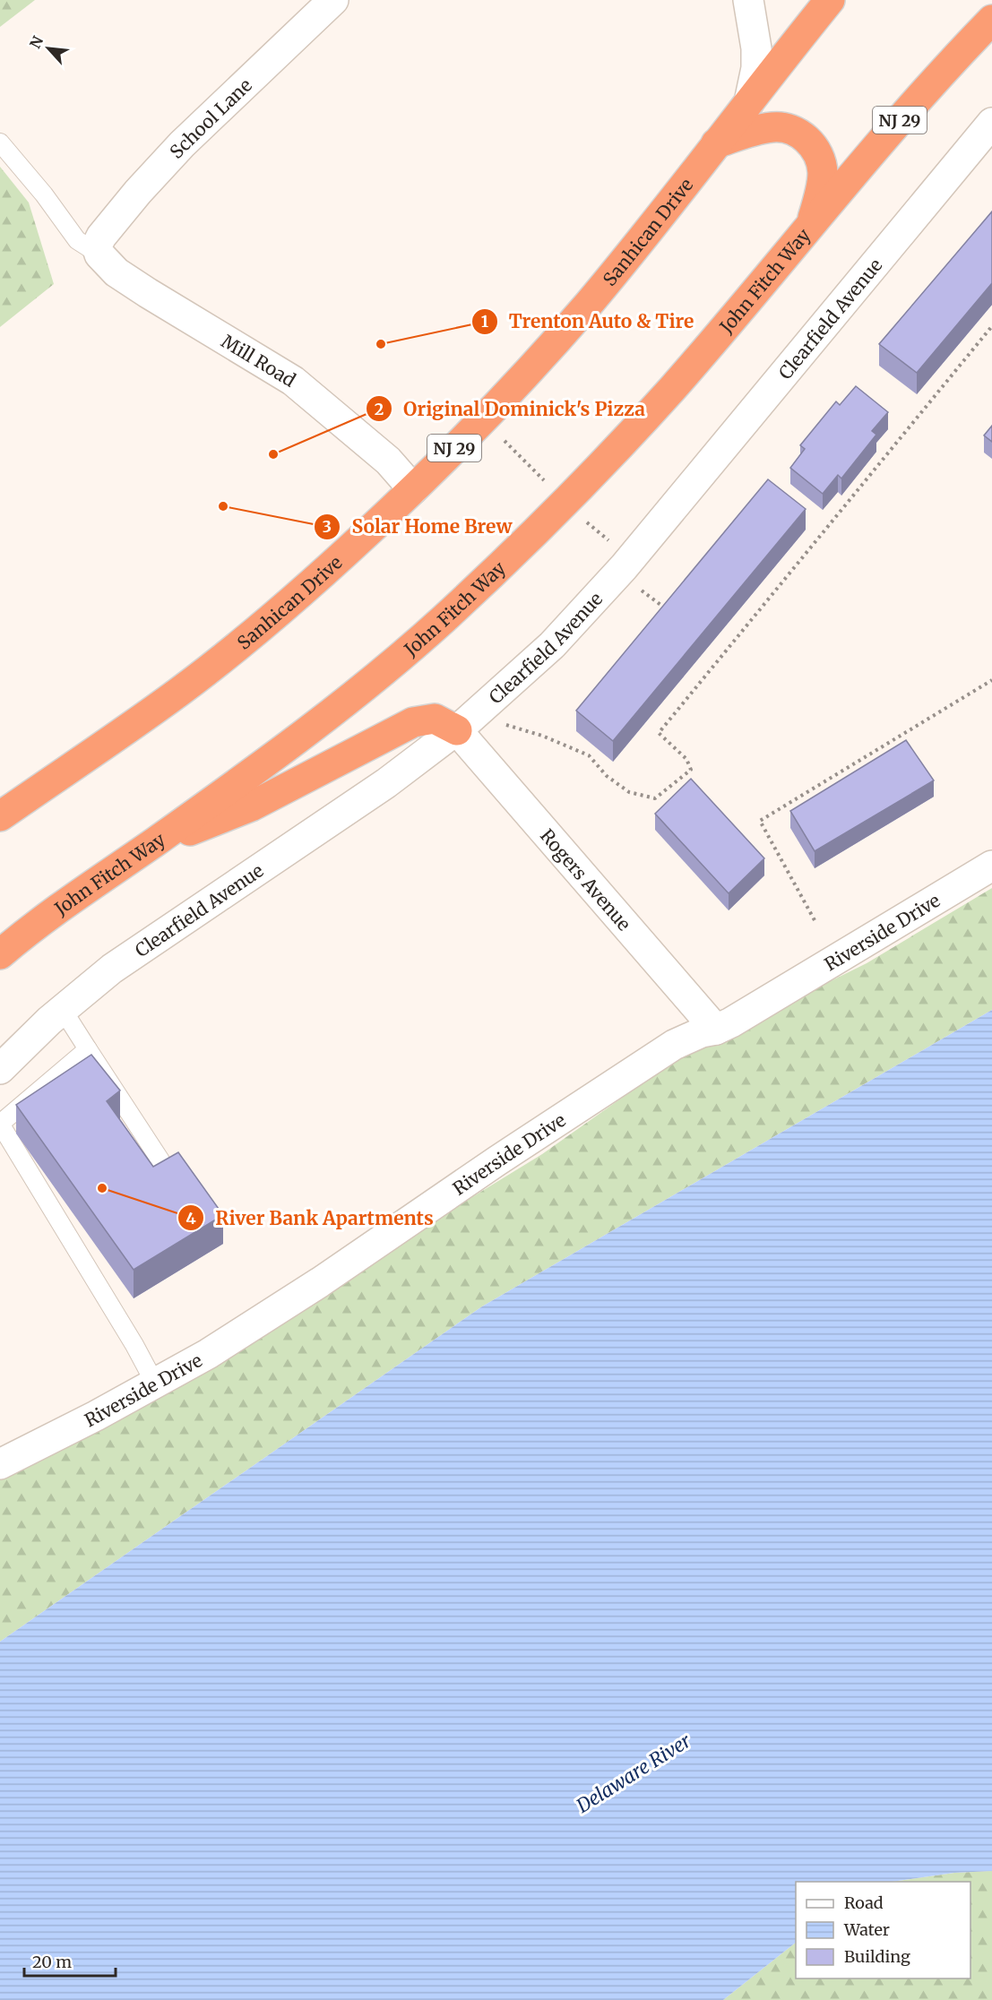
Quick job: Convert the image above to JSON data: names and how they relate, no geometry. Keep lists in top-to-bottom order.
{
  "streets": {
    "highway": ["NJ 29", "Sanhican Drive", "John Fitch Way"],
    "street": [
      "School Lane",
      "Clearfield Avenue",
      "Mill Road",
      "Rogers Avenue",
      "Riverside Drive"
    ]
  },
  "crossings": [
    ["School Lane", "Mill Road"],
    ["Sanhican Drive", "Mill Road"],
    ["Clearfield Avenue", "Rogers Avenue"],
    ["Rogers Avenue", "Riverside Drive"]
  ],
  "water": ["Delaware River"],
  "places": [
    "Trenton Auto & Tire",
    "Original Dominick's Pizza",
    "Solar Home Brew",
    "River Bank Apartments"
  ],
  "legend": ["Road", "Water", "Building"],
  "scale_bar": "20 m",
  "north": "top left"
}
